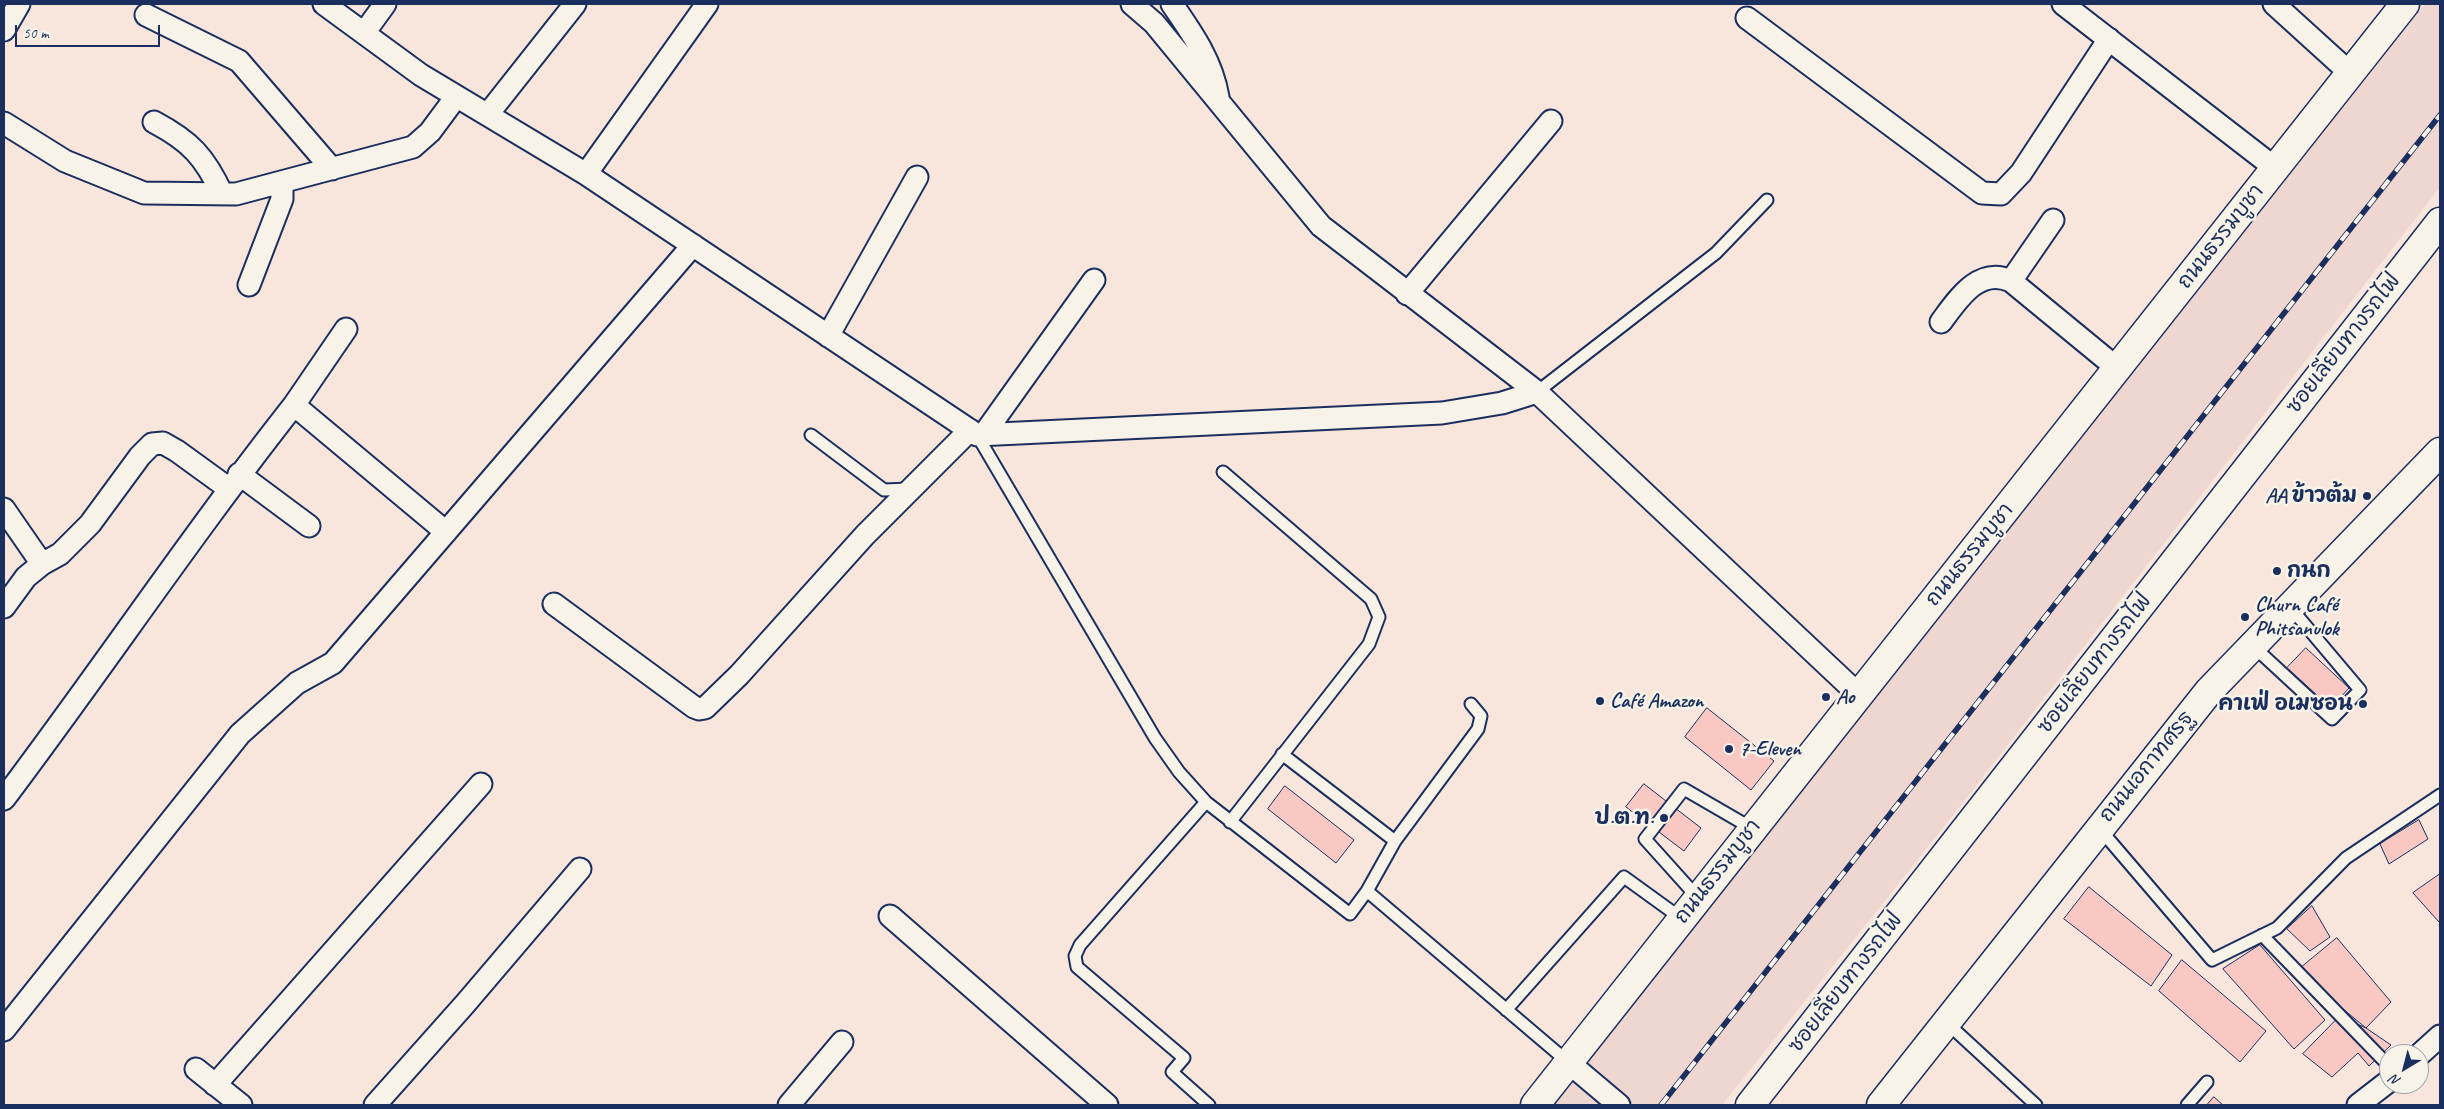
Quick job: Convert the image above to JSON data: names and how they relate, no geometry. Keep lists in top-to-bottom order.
{
  "streets": {
    "main road": ["ถนนธรรมบูชา", "ซอยเลียบทางรถไฟ", "ถนนเอกาทศรฐ"]
  },
  "places": [
    "AA ข้าวต้ม",
    "กนก",
    "Churn Café Phitsanulok",
    "Ao",
    "Café Amazon",
    "คาเฟ่ อเมซอน",
    "7-Eleven",
    "ป.ต.ท."
  ],
  "scale_bar": "50 m",
  "north": "bottom left"
}
